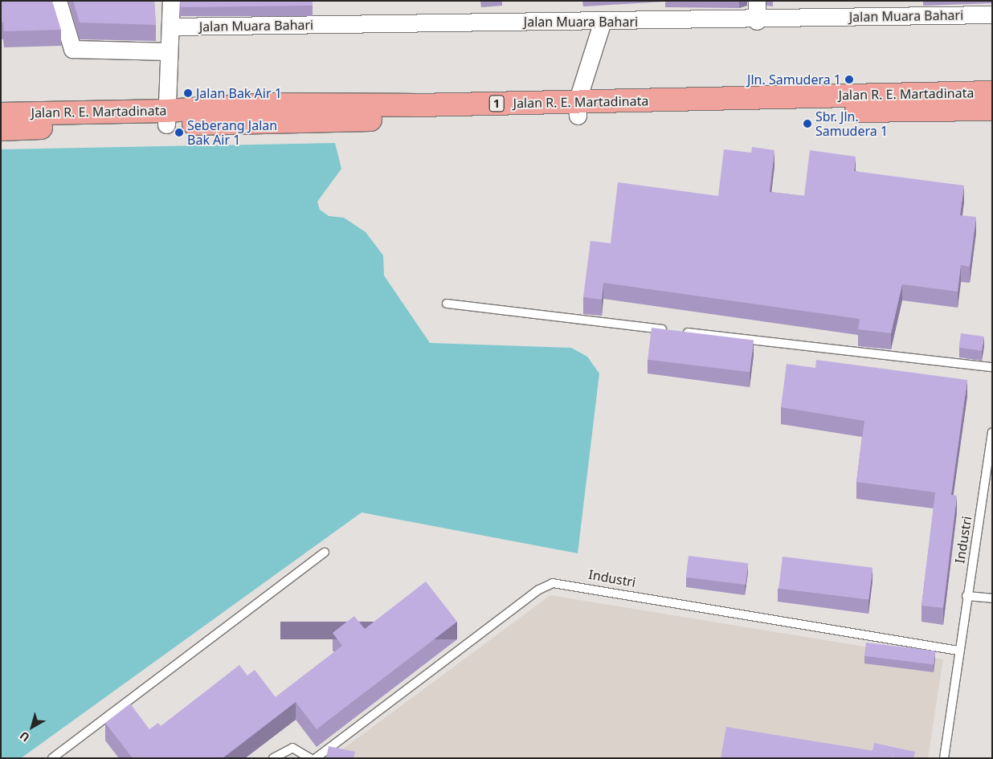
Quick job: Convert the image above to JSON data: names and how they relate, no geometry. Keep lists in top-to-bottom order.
{
  "streets": {
    "highway": ["Jalan R. E. Martadinata", "1"],
    "street": ["Jalan Muara Bahari"],
    "lane": ["Industri"]
  },
  "places": [
    "Jln. Samudera 1",
    "Jalan Bak Air 1",
    "Sbr. Jln. Samudera 1",
    "Seberang Jalan Bak Air 1"
  ],
  "north": "bottom left"
}
